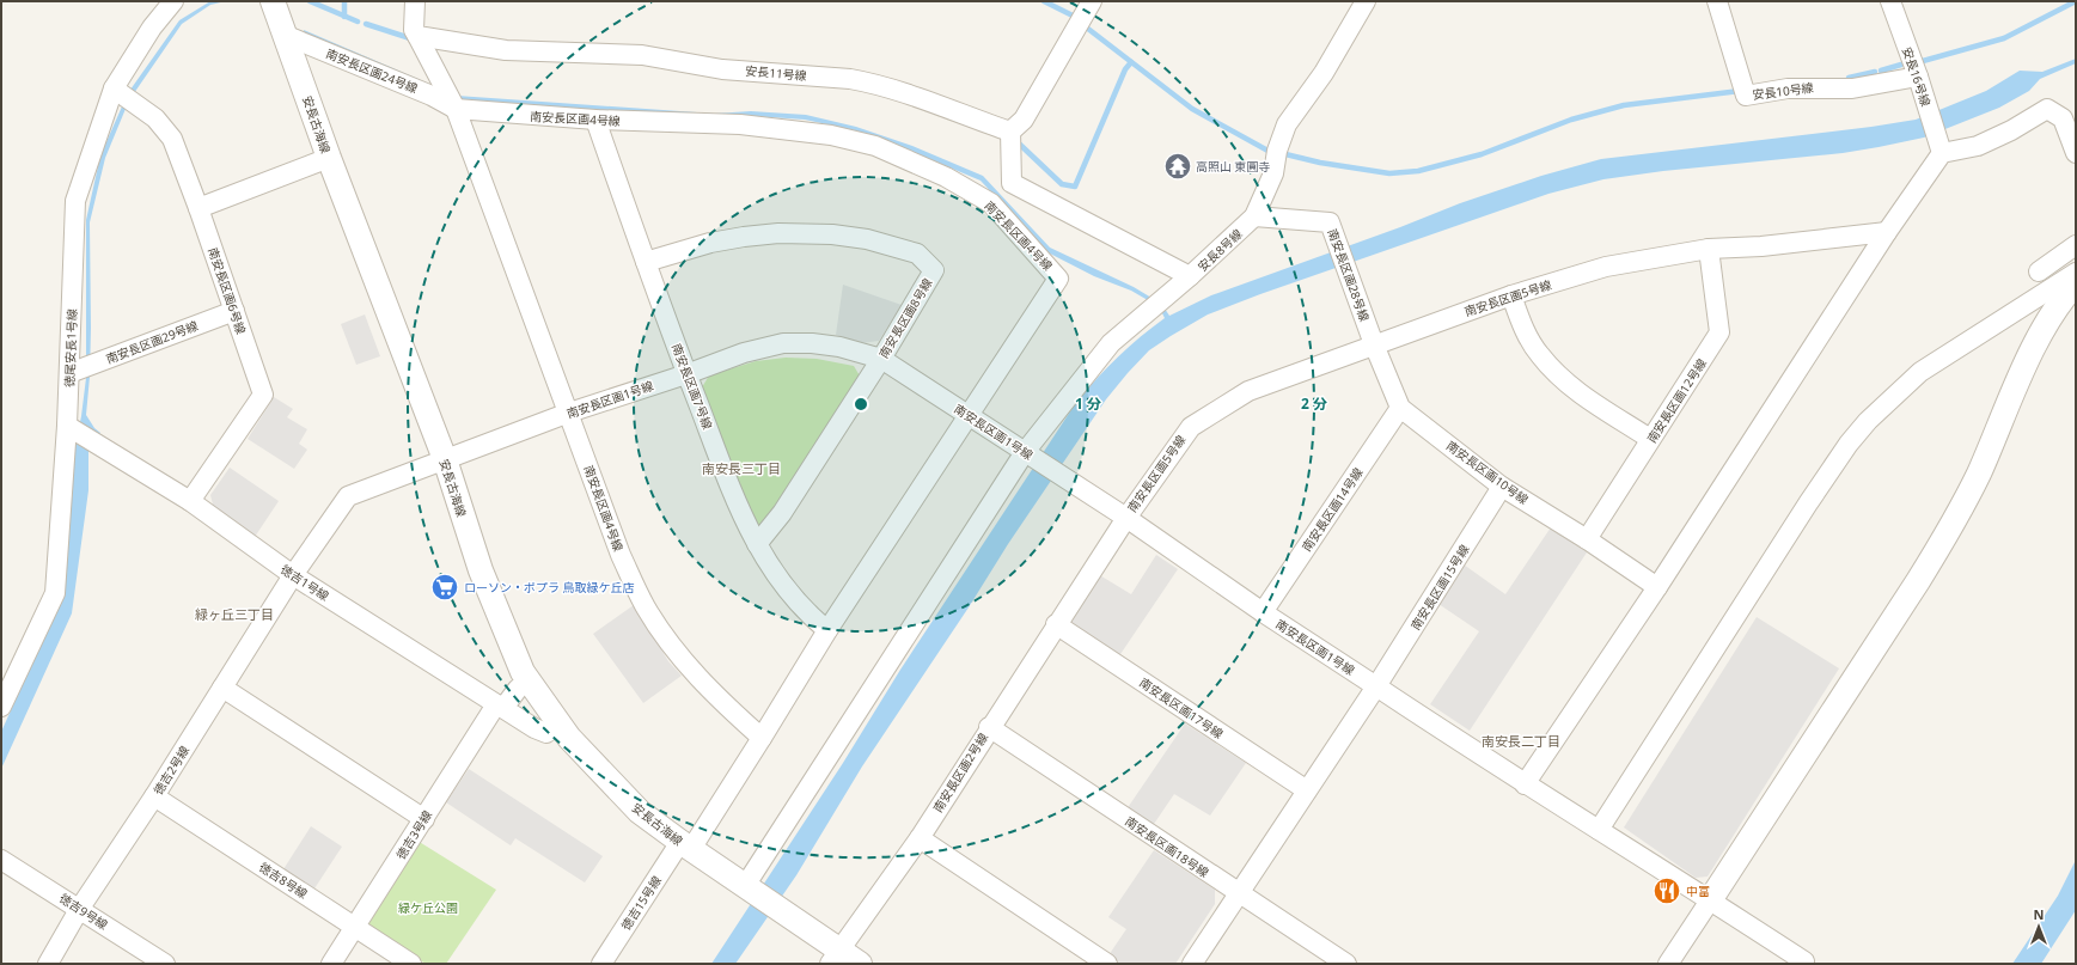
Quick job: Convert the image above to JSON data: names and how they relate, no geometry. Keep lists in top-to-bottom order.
{
  "streets": {
    "street": [
      "南安長区画24号線",
      "安長11号線",
      "安長16号線",
      "安長10号線",
      "南安長区画4号線",
      "安長古海線",
      "安長8号線",
      "南安長区画28号線",
      "南安長区画6号線",
      "南安長区画5号線",
      "南安長区画8号線",
      "南安長区画29号線",
      "徳尾安長1号線",
      "南安長区画7号線",
      "南安長区画1号線",
      "南安長区画12号線",
      "南安長区画10号線",
      "南安長区画14号線",
      "徳吉1号線",
      "南安長区画15号線",
      "南安長区画17号線",
      "徳吉2号線",
      "南安長区画2号線",
      "徳吉3号線",
      "南安長区画18号線",
      "徳吉8号線",
      "徳吉15号線",
      "徳吉9号線"
    ]
  },
  "crossings": [
    ["南安長区画24号線", "南安長区画4号線"],
    ["南安長区画24号線", "安長古海線"],
    ["安長16号線", "安長10号線"],
    ["南安長区画4号線", "南安長区画7号線"],
    ["南安長区画4号線", "南安長区画1号線"],
    ["南安長区画4号線", "徳吉15号線"],
    ["安長古海線", "南安長区画1号線"],
    ["安長古海線", "南安長区画2号線"],
    ["安長古海線", "徳吉15号線"],
    ["安長8号線", "南安長区画28号線"],
    ["南安長区画28号線", "南安長区画5号線"],
    ["南安長区画28号線", "南安長区画10号線"],
    ["南安長区画6号線", "南安長区画29号線"],
    ["南安長区画6号線", "徳尾安長1号線"],
    ["南安長区画6号線", "徳吉1号線"],
    ["南安長区画5号線", "南安長区画1号線"],
    ["南安長区画5号線", "南安長区画12号線"],
    ["南安長区画5号線", "南安長区画10号線"],
    ["南安長区画5号線", "南安長区画2号線"],
    ["南安長区画8号線", "南安長区画7号線"],
    ["南安長区画8号線", "南安長区画1号線"],
    ["南安長区画29号線", "徳尾安長1号線"],
    ["徳尾安長1号線", "徳吉1号線"],
    ["南安長区画7号線", "南安長区画1号線"],
    ["南安長区画1号線", "南安長区画14号線"],
    ["南安長区画1号線", "徳吉1号線"],
    ["南安長区画1号線", "南安長区画15号線"],
    ["南安長区画1号線", "徳吉2号線"],
    ["南安長区画1号線", "南安長区画2号線"],
    ["南安長区画12号線", "南安長区画10号線"],
    ["南安長区画10号線", "南安長区画14号線"],
    ["南安長区画10号線", "南安長区画15号線"],
    ["徳吉1号線", "徳吉2号線"],
    ["徳吉1号線", "徳吉3号線"],
    ["南安長区画17号線", "南安長区画2号線"],
    ["徳吉2号線", "徳吉8号線"],
    ["徳吉2号線", "徳吉9号線"],
    ["南安長区画2号線", "南安長区画18号線"],
    ["徳吉3号線", "徳吉8号線"]
  ],
  "districts": ["南安長三丁目", "緑ヶ丘三丁目", "南安長二丁目"],
  "parks": ["緑ケ丘公園"],
  "places": {
    "temple": ["高照山 東圓寺"],
    "supermarket": ["ローソン・ポプラ 鳥取緑ケ丘店"],
    "restaurant": ["中富"]
  },
  "north": "top",
  "rings": ["1 分", "2 分"]
}
